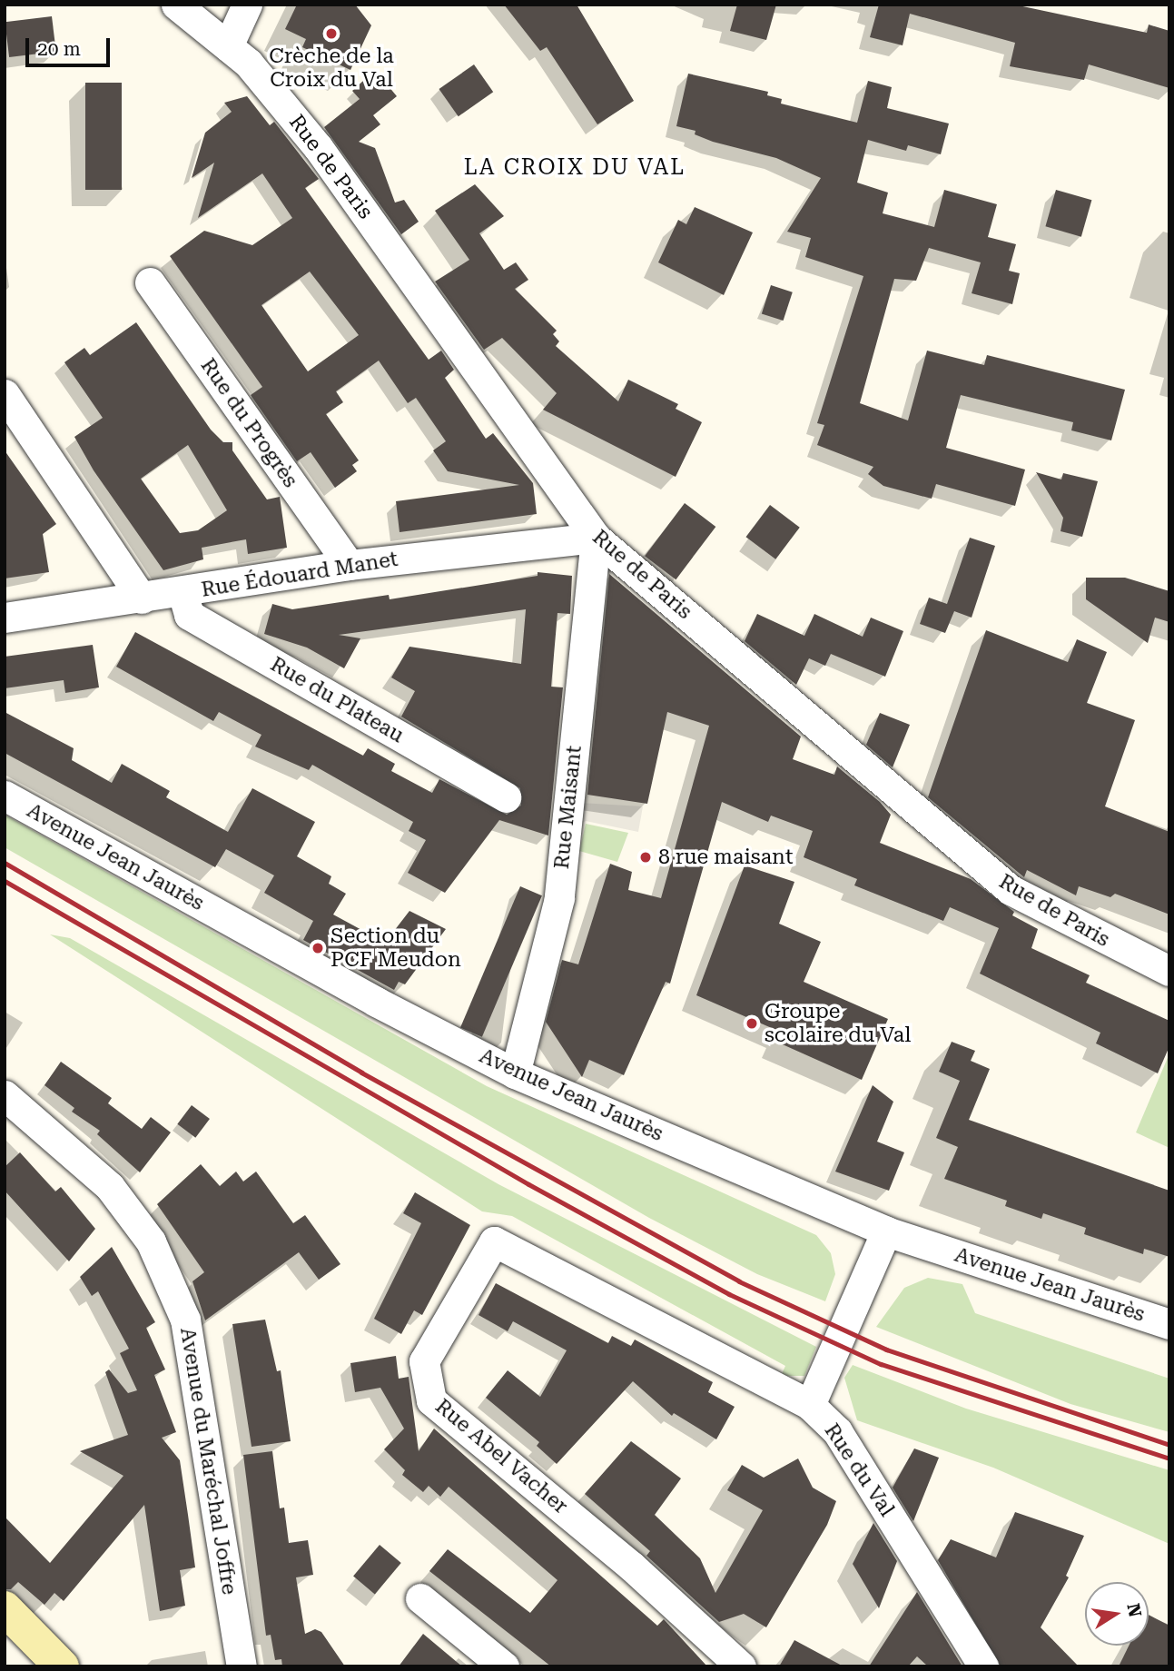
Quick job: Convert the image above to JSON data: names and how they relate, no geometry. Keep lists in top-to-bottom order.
{
  "streets": {
    "street": [
      "Rue de Paris",
      "Rue du Progrès",
      "Rue Édouard Manet",
      "Rue du Plateau",
      "Rue Maisant",
      "Avenue Jean Jaurès",
      "Rue Abel Vacher",
      "Avenue du Maréchal Joffre",
      "Rue du Val"
    ]
  },
  "crossings": [
    ["Rue de Paris", "Rue Édouard Manet"],
    ["Rue de Paris", "Rue Maisant"],
    ["Rue du Progrès", "Rue Édouard Manet"],
    ["Rue Édouard Manet", "Rue du Plateau"],
    ["Rue Édouard Manet", "Rue Maisant"],
    ["Rue Maisant", "Avenue Jean Jaurès"],
    ["Avenue Jean Jaurès", "Rue du Val"],
    ["Rue Abel Vacher", "Rue du Val"]
  ],
  "districts": ["LA CROIX DU VAL"],
  "places": [
    "Crèche de la Croix du Val",
    "8 rue maisant",
    "Section du PCF Meudon",
    "Groupe scolaire du Val"
  ],
  "scale_bar": "20 m",
  "north": "right"
}
